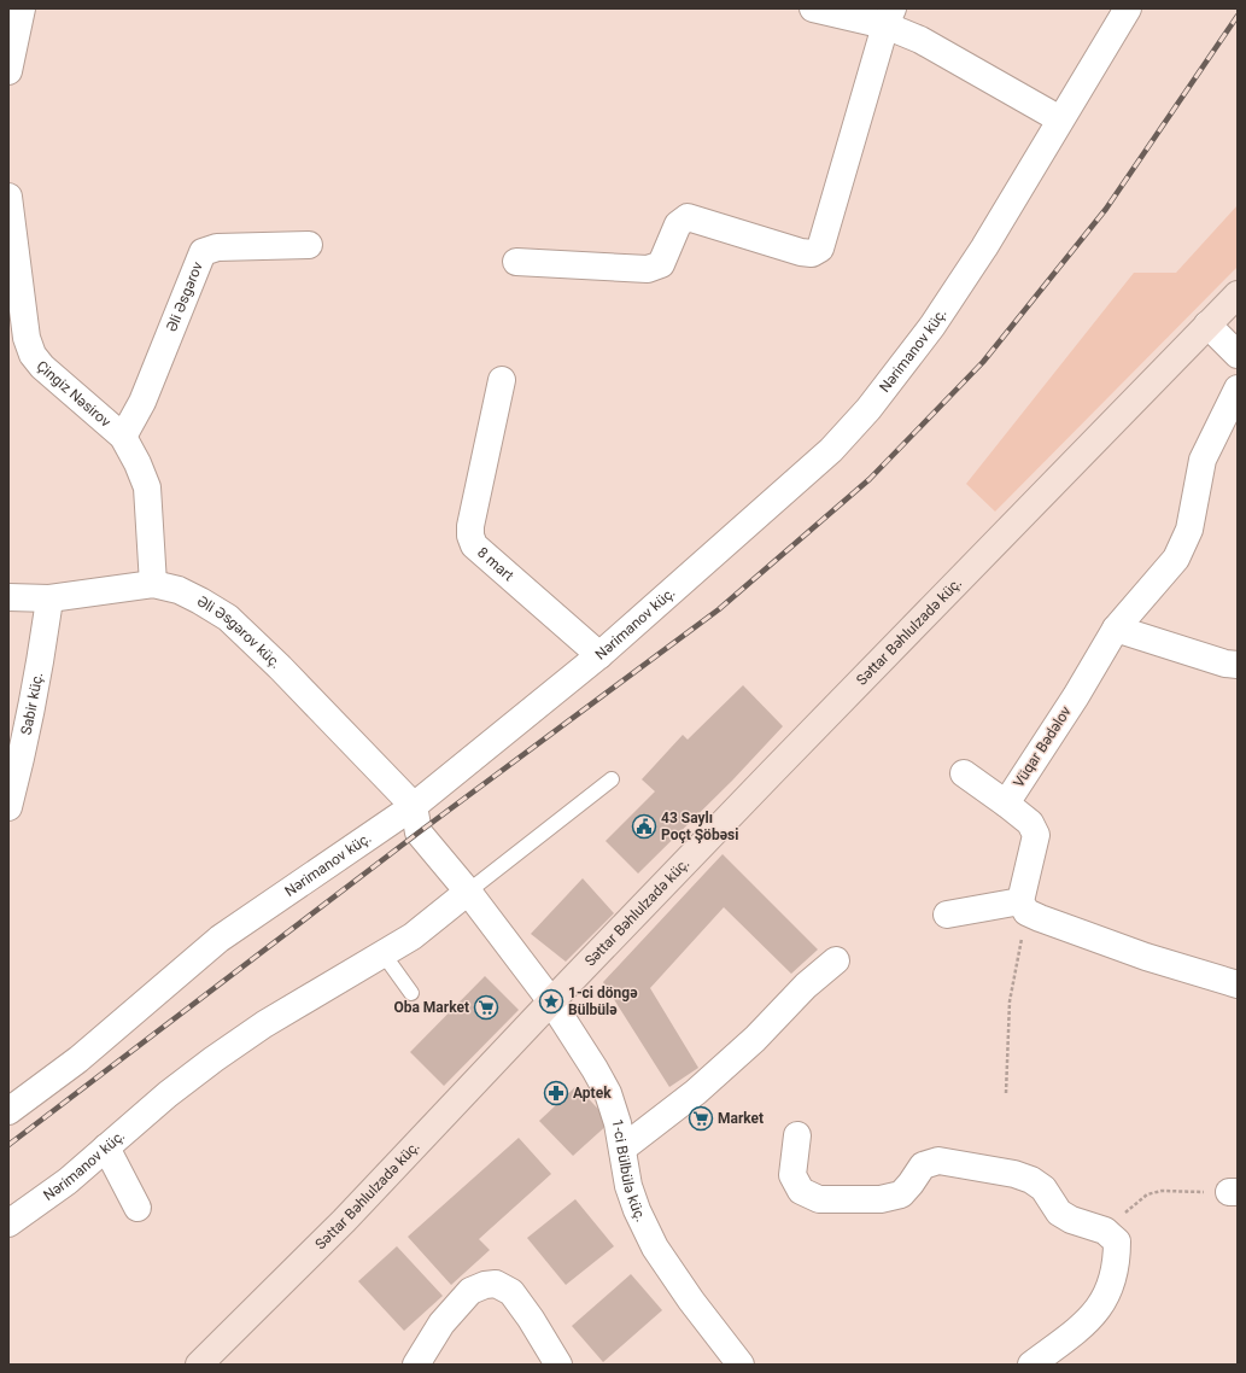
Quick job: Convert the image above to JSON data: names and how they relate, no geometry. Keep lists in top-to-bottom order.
{
  "streets": {
    "main road": ["Səttar Bəhlulzadə küç."],
    "street": [
      "Əli Əsgərov",
      "Nərimanov küç.",
      "Çingiz Nəsirov",
      "8 mart",
      "Əli Əsgərov küç.",
      "Sabir küç.",
      "Vüqar Bədəlov",
      "1-ci Bülbülə küç."
    ]
  },
  "crossings": [
    ["Əli Əsgərov", "Çingiz Nəsirov"],
    ["Nərimanov küç.", "8 mart"],
    ["Nərimanov küç.", "Əli Əsgərov küç."],
    ["Nərimanov küç.", "1-ci Bülbülə küç."],
    ["Çingiz Nəsirov", "Əli Əsgərov küç."],
    ["Səttar Bəhlulzadə küç.", "1-ci Bülbülə küç."],
    ["Əli Əsgərov küç.", "Sabir küç."],
    ["Əli Əsgərov küç.", "1-ci Bülbülə küç."]
  ],
  "places": {
    "public building": ["43 Saylı Poçt Şöbəsi"],
    "place": ["1-ci döngə Bülbülə"],
    "supermarket": ["Oba Market", "Market"],
    "pharmacy": ["Aptek"]
  }
}
